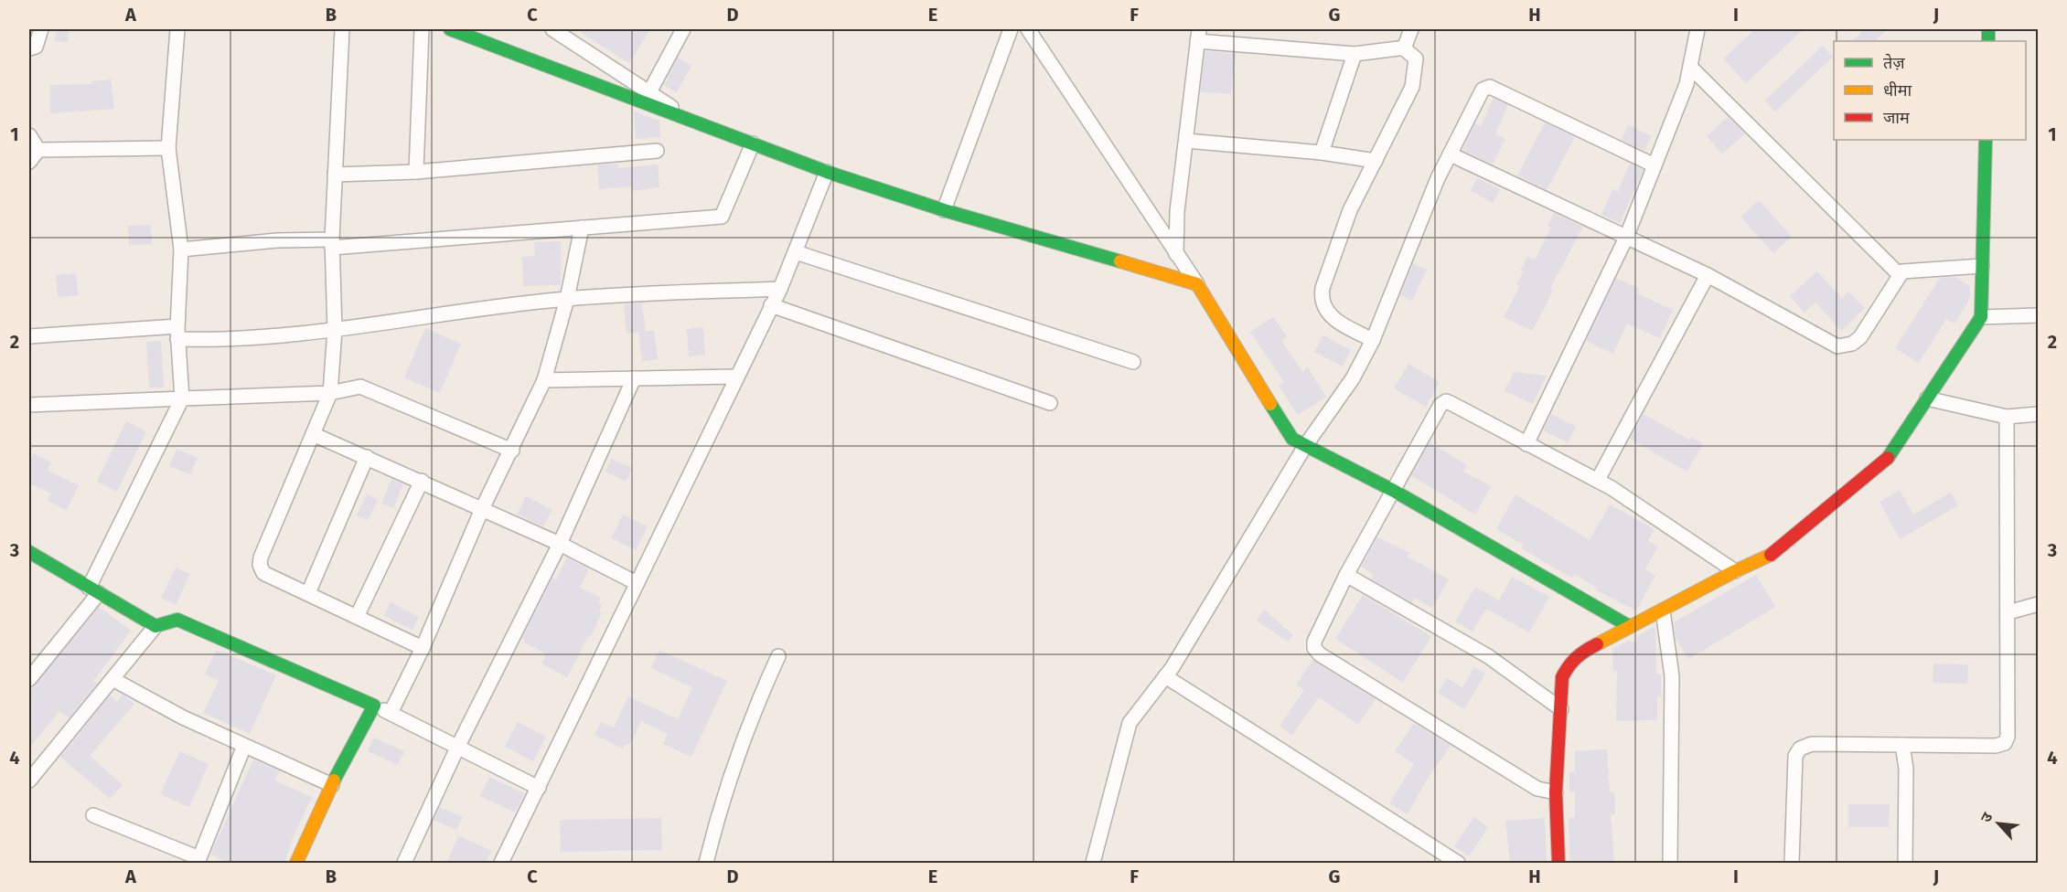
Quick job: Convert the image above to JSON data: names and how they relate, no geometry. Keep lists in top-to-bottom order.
{
  "legend": ["तेज़", "धीमा", "जाम"],
  "north": "top left",
  "grid": {
    "columns": [
      "A",
      "B",
      "C",
      "D",
      "E",
      "F",
      "G",
      "H",
      "I",
      "J"
    ],
    "rows": [
      "1",
      "2",
      "3",
      "4"
    ]
  }
}
